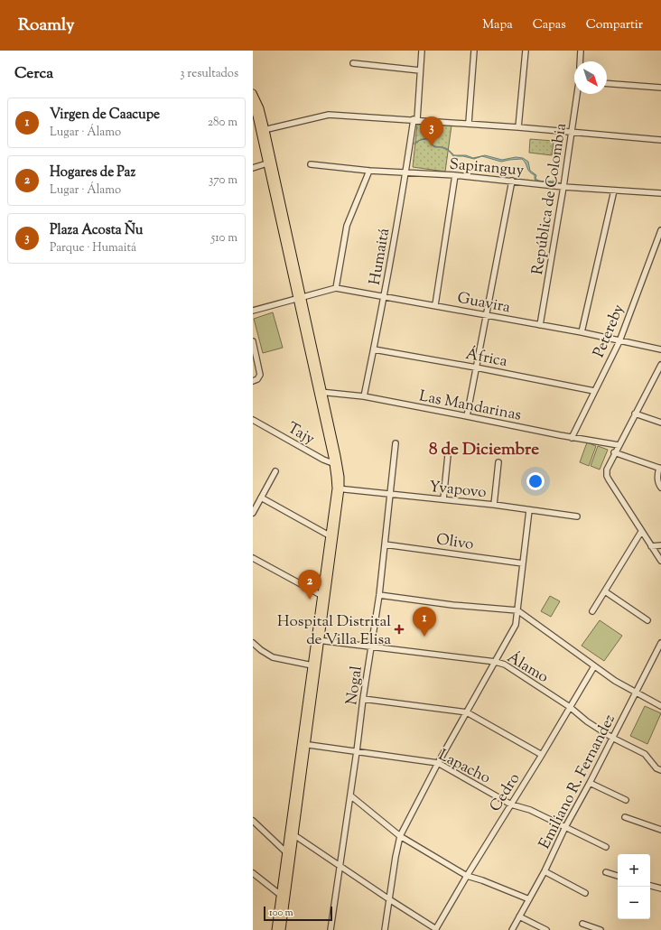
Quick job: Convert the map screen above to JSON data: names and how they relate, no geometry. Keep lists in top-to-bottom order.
{
  "streets": {
    "street": [
      "Sapiranguy",
      "República de Colombia",
      "Humaitá",
      "Guavira",
      "Petereby",
      "África",
      "Las Mandarinas",
      "Tajy",
      "Yvapovo",
      "Olivo",
      "Álamo",
      "Nogal",
      "Lapacho",
      "Emiliano R. Fernandez",
      "Cedro"
    ]
  },
  "crossings": [
    ["Sapiranguy", "República de Colombia"],
    ["Sapiranguy", "Humaitá"],
    ["República de Colombia", "Guavira"],
    ["Humaitá", "Guavira"],
    ["Humaitá", "África"],
    ["Humaitá", "Las Mandarinas"],
    ["Guavira", "Petereby"],
    ["Petereby", "África"],
    ["Petereby", "Las Mandarinas"],
    ["Yvapovo", "Nogal"],
    ["Olivo", "Nogal"],
    ["Álamo", "Nogal"],
    ["Álamo", "Emiliano R. Fernandez"],
    ["Álamo", "Cedro"],
    ["Nogal", "Lapacho"],
    ["Lapacho", "Emiliano R. Fernandez"],
    ["Lapacho", "Cedro"]
  ],
  "districts": ["8 de Diciembre"],
  "places": {
    "health": ["Hospital Distrital de Villa Elisa"]
  },
  "scale_bar": "100 m",
  "north": "bottom right",
  "page": {
    "header": "Roamly",
    "nav": ["Mapa", "Capas", "Compartir"],
    "heading": ["Cerca", "3 resultados"],
    "list": [
      {
        "mark": "1",
        "name": "Virgen de Caacupe",
        "note": "Lugar · Álamo",
        "value": "280 m"
      },
      {
        "mark": "2",
        "name": "Hogares de Paz",
        "note": "Lugar · Álamo",
        "value": "370 m"
      },
      {
        "mark": "3",
        "name": "Plaza Acosta Ñu",
        "note": "Parque · Humaitá",
        "value": "510 m"
      }
    ],
    "pins": ["3", "2", "1"],
    "map_buttons": ["+", "−"],
    "scale": "100 m"
  }
}
